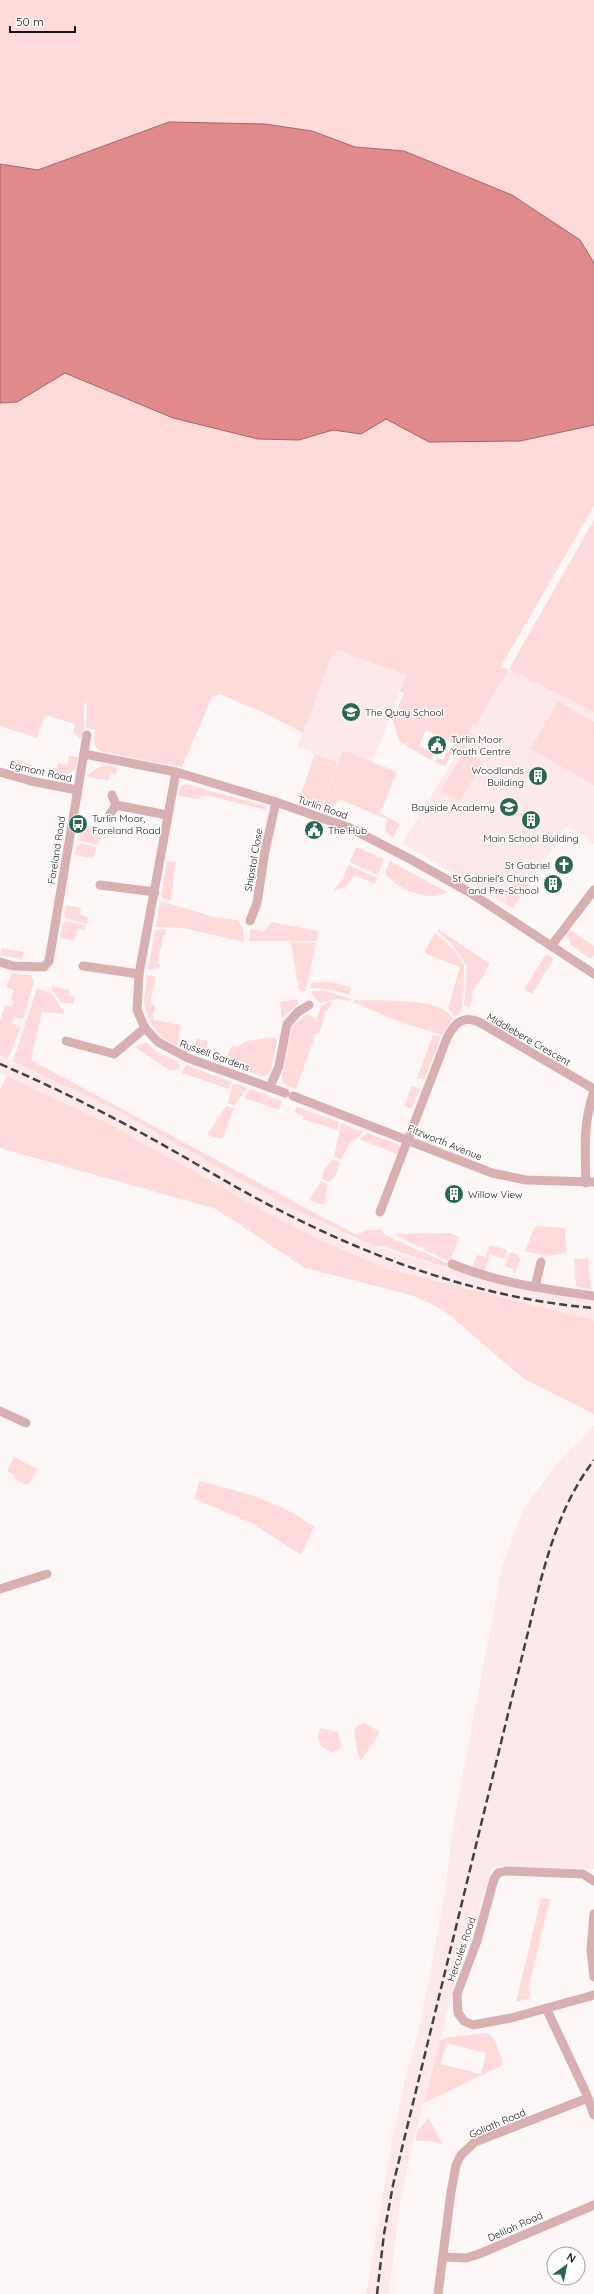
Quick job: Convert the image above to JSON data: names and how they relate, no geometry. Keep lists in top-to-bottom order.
{
  "streets": {
    "street": [
      "Egmont Road",
      "Turlin Road",
      "Foreland Road",
      "Shipstal Close",
      "Middlebere Crescent",
      "Russell Gardens",
      "Fitzworth Avenue",
      "Hercules Road",
      "Goliath Road",
      "Delilah Road"
    ]
  },
  "crossings": [
    ["Egmont Road", "Foreland Road"],
    ["Turlin Road", "Foreland Road"],
    ["Turlin Road", "Shipstal Close"],
    ["Turlin Road", "Russell Gardens"],
    ["Middlebere Crescent", "Fitzworth Avenue"],
    ["Russell Gardens", "Fitzworth Avenue"],
    ["Goliath Road", "Delilah Road"]
  ],
  "places": {
    "school or university": ["The Quay School", "Bayside Academy"],
    "public building": ["Turlin Moor Youth Centre", "The Hub"],
    "building": [
      "Woodlands Building",
      "Main School Building",
      "St Gabriel's Church and Pre-School",
      "Willow View"
    ],
    "bus stop": ["Turlin Moor, Foreland Road"],
    "church": ["St Gabriel"]
  },
  "scale_bar": "50 m",
  "north": "top right"
}
